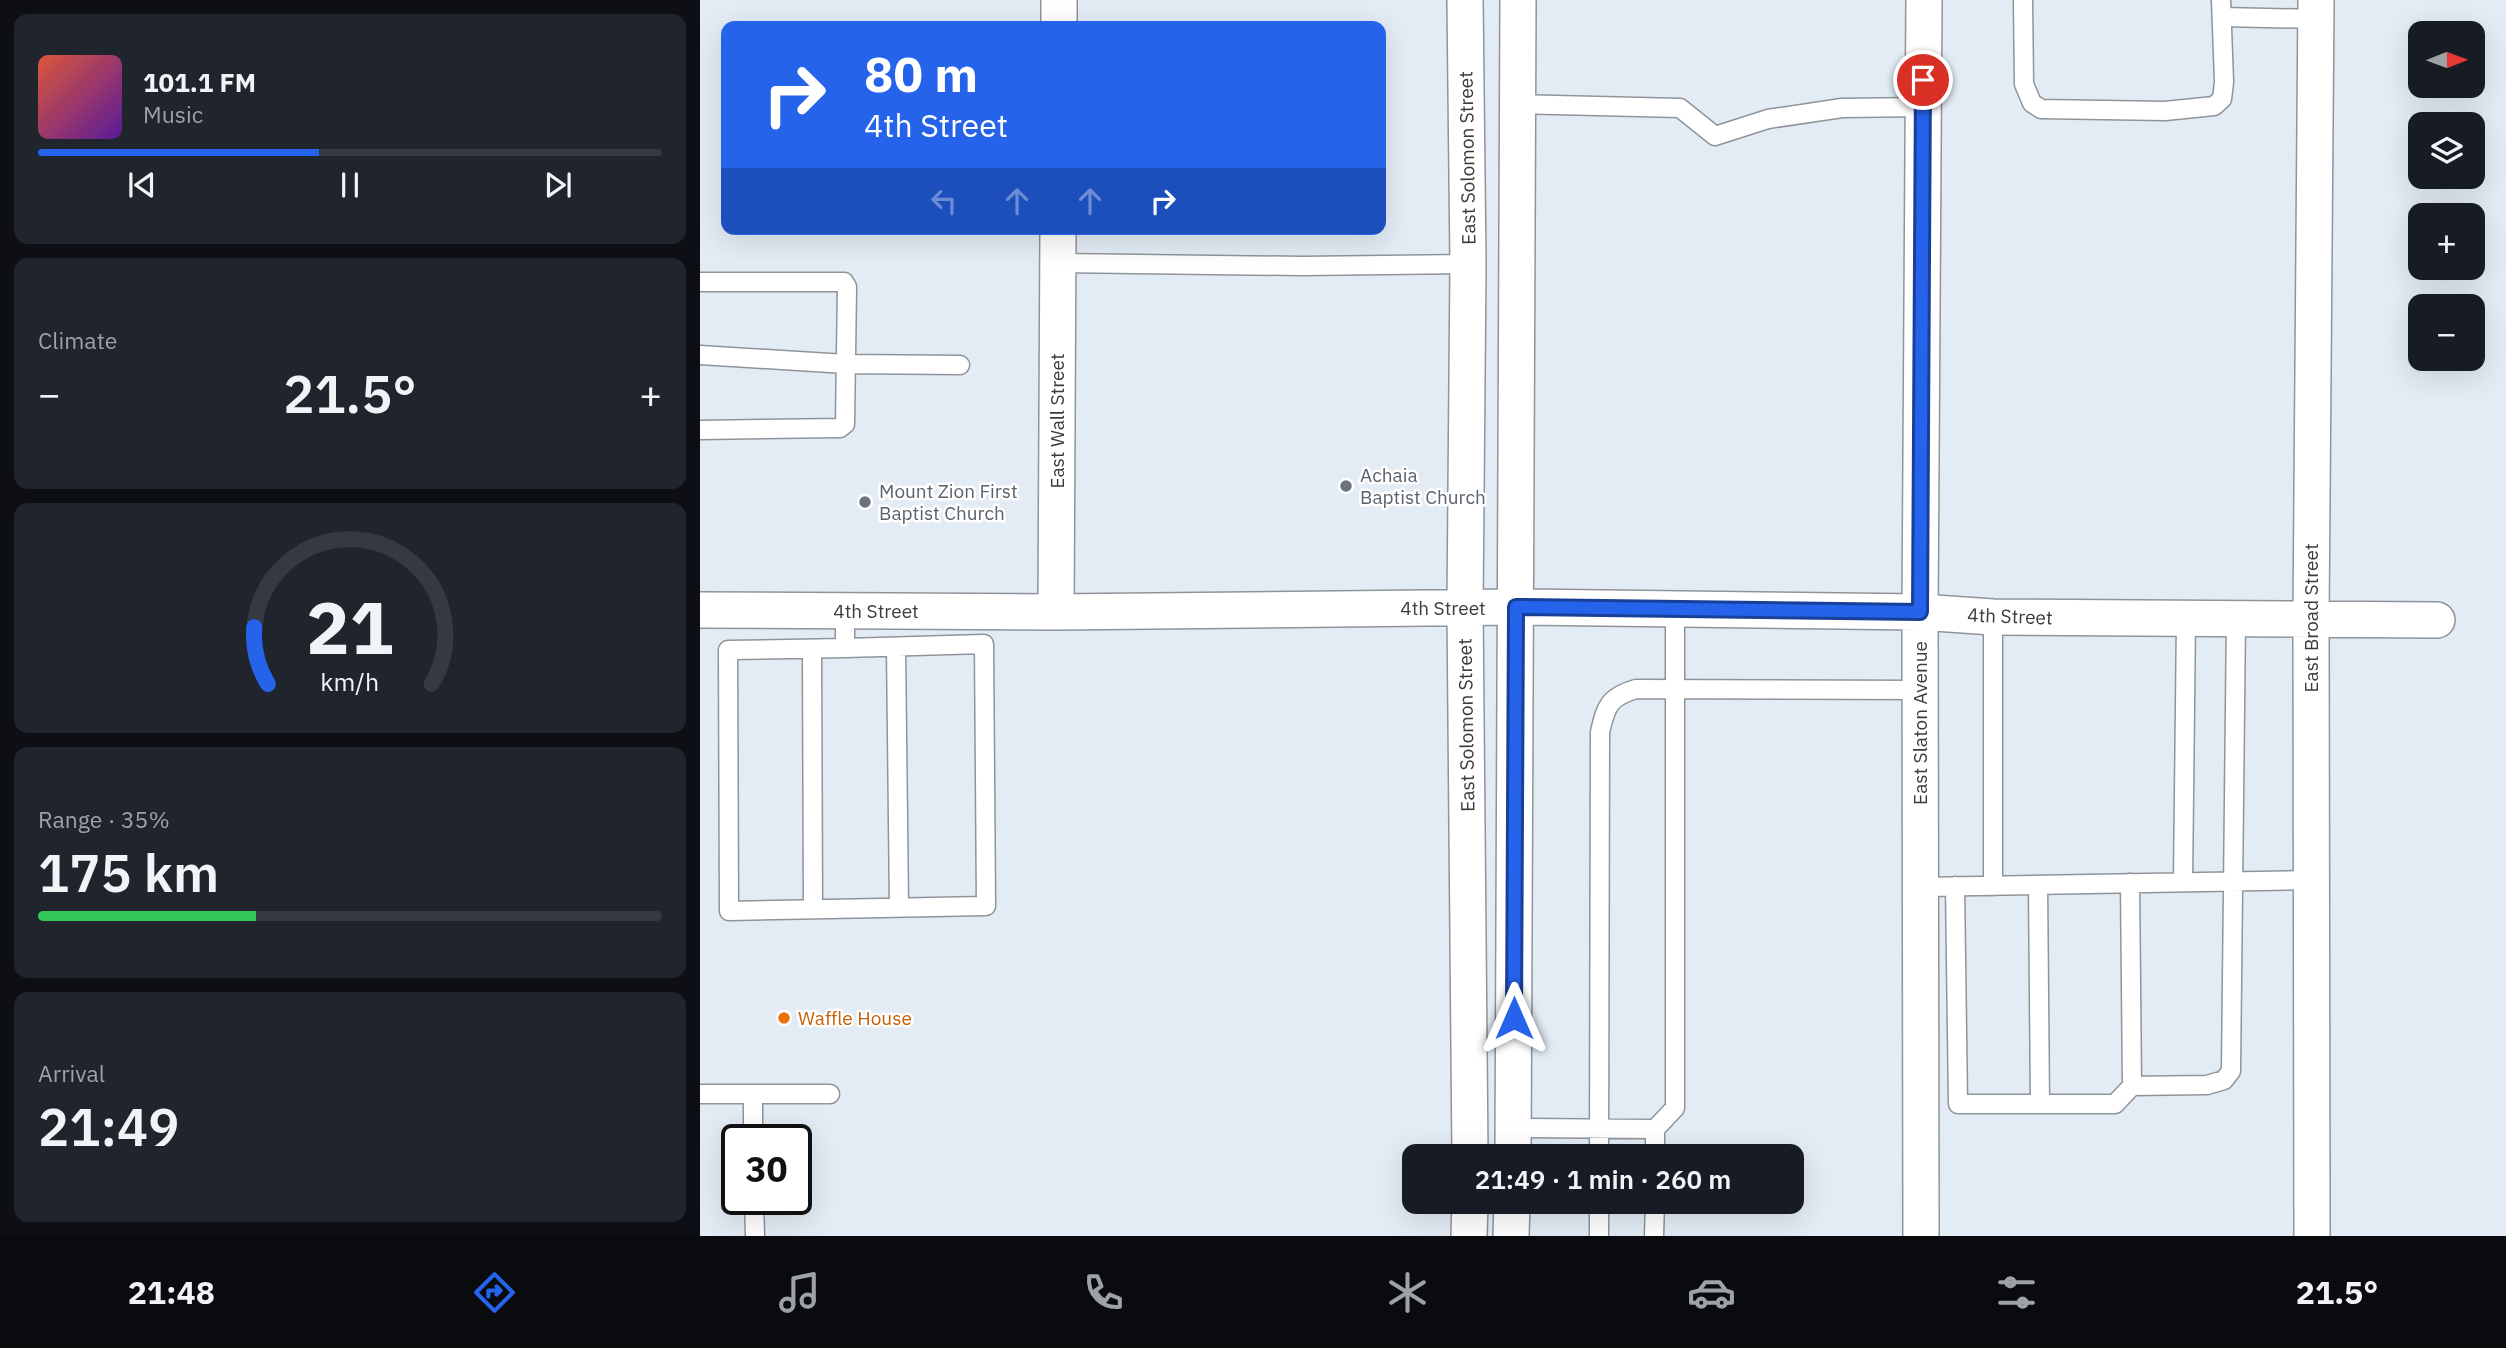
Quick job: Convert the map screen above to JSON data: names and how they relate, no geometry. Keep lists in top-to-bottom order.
{
  "streets": {
    "street": [
      "East Solomon Street",
      "East Wall Street",
      "4th Street",
      "East Broad Street",
      "East Slaton Avenue"
    ]
  },
  "crossings": [
    ["East Solomon Street", "4th Street"],
    ["East Wall Street", "4th Street"],
    ["4th Street", "East Broad Street"],
    ["4th Street", "East Slaton Avenue"]
  ],
  "places": ["Achaia Baptist Church", "Mount Zion First Baptist Church", "Waffle House"],
  "north": "right",
  "page": {
    "map_buttons": ["+", "−"],
    "turn": ["80 m", "4th Street"],
    "song": ["101.1 FM", "Music"],
    "tile": [
      "Climate",
      ["Range · 35%", "175 km"],
      ["Arrival", "21:49"]
    ],
    "heat": ["−", "21.5°", "+"],
    "limit": "30",
    "trip": "21:49 · 1 min · 260 m",
    "tabs": ["21:48", "21.5°"],
    "gauge": ["21", "km/h"]
  }
}
